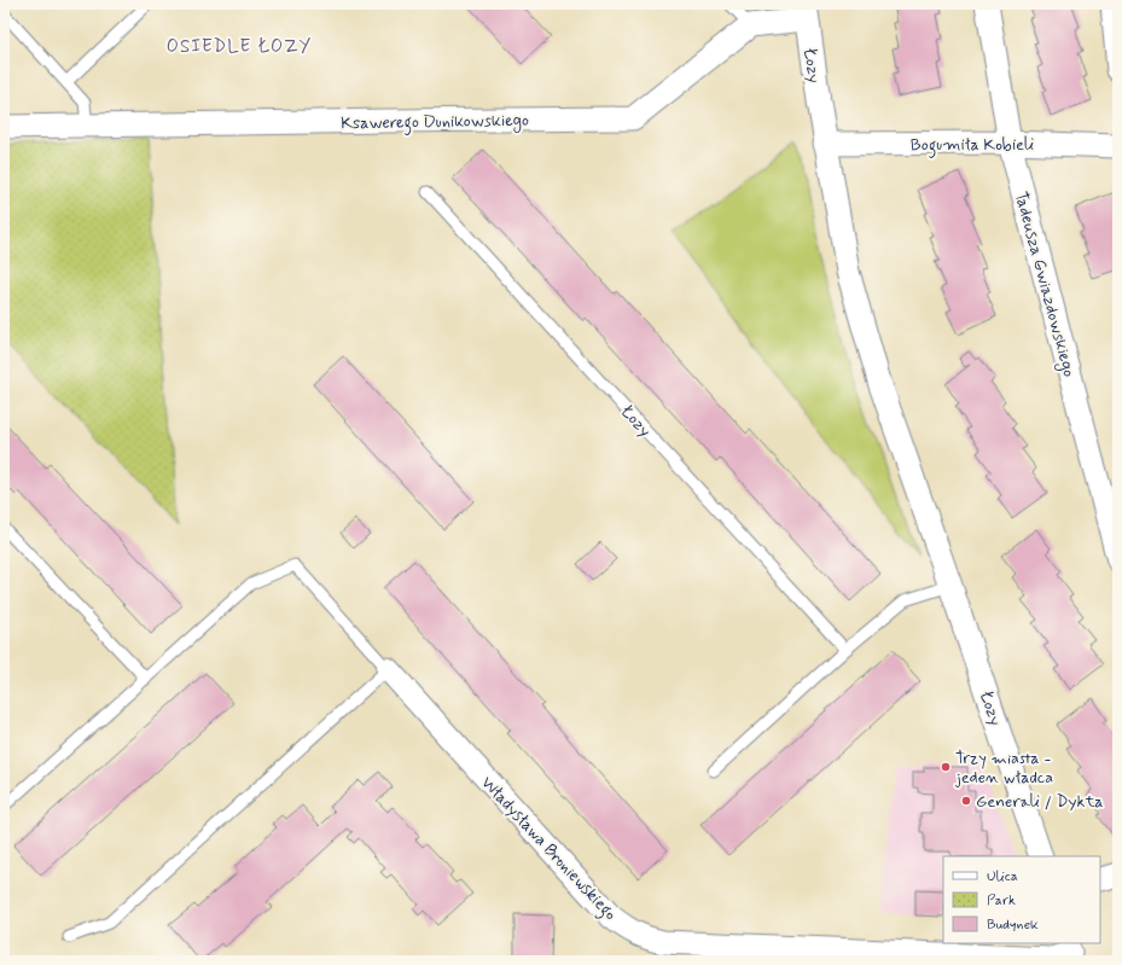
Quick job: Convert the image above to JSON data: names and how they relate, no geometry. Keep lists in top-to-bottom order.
{
  "streets": {
    "street": [
      "Łozy",
      "Ksawerego Dunikowskiego",
      "Bogumiła Kobieli",
      "Tadeusza Gwiazdowskiego",
      "Władysława Broniewskiego"
    ]
  },
  "crossings": [
    ["Łozy", "Ksawerego Dunikowskiego"],
    ["Łozy", "Bogumiła Kobieli"],
    ["Bogumiła Kobieli", "Tadeusza Gwiazdowskiego"]
  ],
  "districts": ["OSIEDLE ŁOZY"],
  "places": ["Trzy miasta - jeden władca", "Generali / Dykta"],
  "legend": ["Ulica", "Park", "Budynek"]
}
